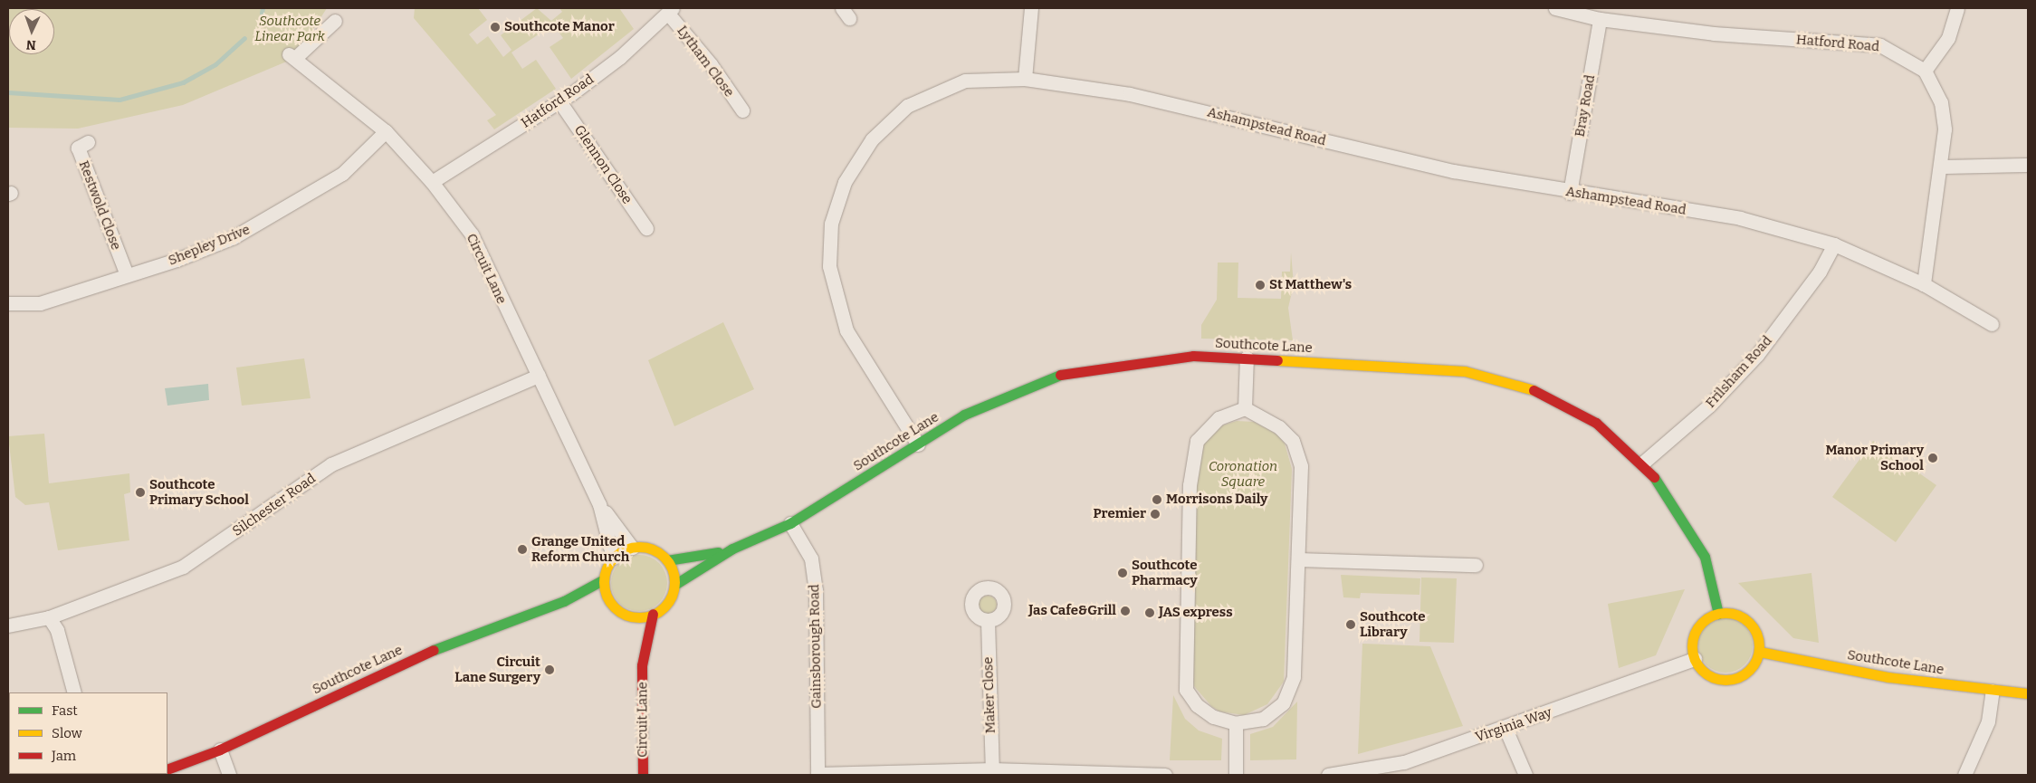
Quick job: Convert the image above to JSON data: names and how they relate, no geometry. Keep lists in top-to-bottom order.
{
  "streets": {
    "street": [
      "Hatford Road",
      "Lytham Close",
      "Bray Road",
      "Ashampstead Road",
      "Glennon Close",
      "Restwold Close",
      "Shepley Drive",
      "Circuit Lane",
      "Southcote Lane",
      "Frilsham Road",
      "Silchester Road",
      "Gainsborough Road",
      "Maker Close",
      "Virginia Way"
    ]
  },
  "crossings": [
    ["Hatford Road", "Lytham Close"],
    ["Hatford Road", "Bray Road"],
    ["Hatford Road", "Glennon Close"],
    ["Hatford Road", "Circuit Lane"],
    ["Bray Road", "Ashampstead Road"],
    ["Ashampstead Road", "Southcote Lane"],
    ["Ashampstead Road", "Frilsham Road"],
    ["Restwold Close", "Shepley Drive"],
    ["Shepley Drive", "Circuit Lane"],
    ["Circuit Lane", "Southcote Lane"],
    ["Circuit Lane", "Silchester Road"],
    ["Southcote Lane", "Frilsham Road"],
    ["Southcote Lane", "Gainsborough Road"],
    ["Southcote Lane", "Virginia Way"]
  ],
  "parks": ["Southcote Linear Park", "Coronation Square"],
  "places": [
    "Southcote Manor",
    "St Matthew's",
    "Manor Primary School",
    "Southcote Primary School",
    "Morrisons Daily",
    "Premier",
    "Grange United Reform Church",
    "Southcote Pharmacy",
    "Jas Cafe&Grill",
    "JAS express",
    "Southcote Library",
    "Circuit Lane Surgery"
  ],
  "legend": ["Fast", "Slow", "Jam"],
  "north": "bottom"
}
